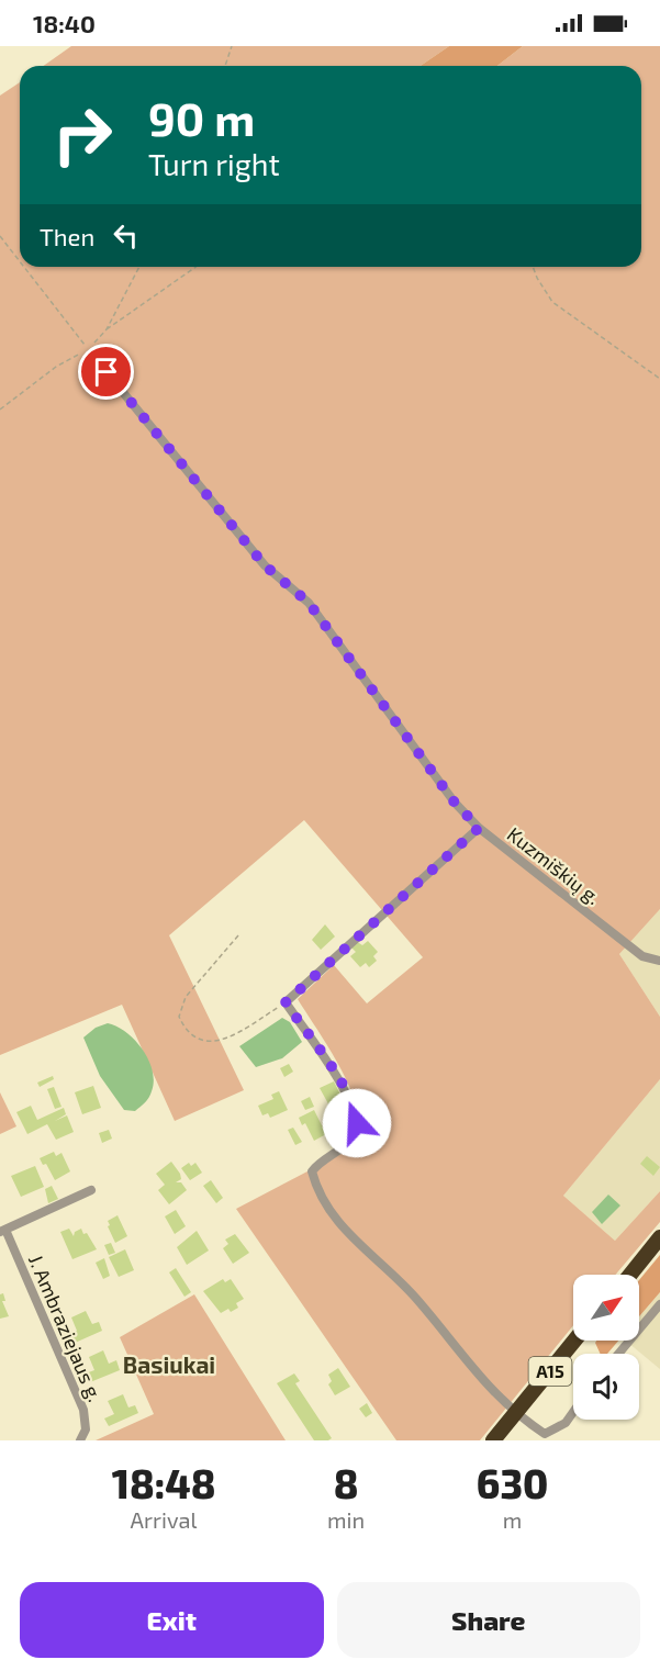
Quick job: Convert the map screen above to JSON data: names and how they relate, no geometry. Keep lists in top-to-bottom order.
{
  "streets": {
    "highway": ["A15"],
    "street": ["Kuzmiškių g.", "J. Ambraziejaus g."]
  },
  "districts": ["Basiukai"],
  "north": "top right",
  "page": {
    "status": "18:40",
    "turn": ["90 m", "Turn right"],
    "then": "Then",
    "eta": [
      "18:48",
      "Arrival",
      "8",
      "min",
      "630",
      "m"
    ],
    "buttons": ["Exit", "Share"]
  }
}
